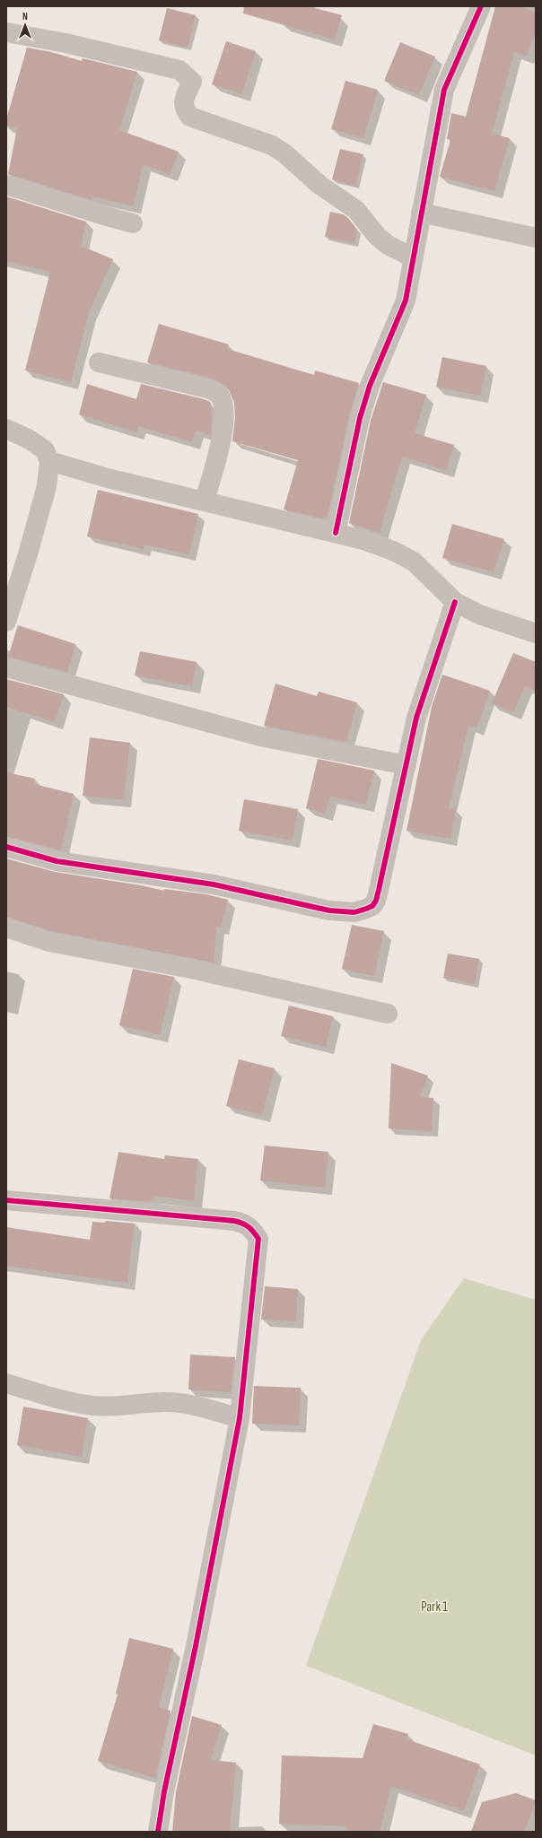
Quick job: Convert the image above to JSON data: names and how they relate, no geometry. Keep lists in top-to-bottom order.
{
  "parks": ["Park 1"],
  "north": "top"
}
